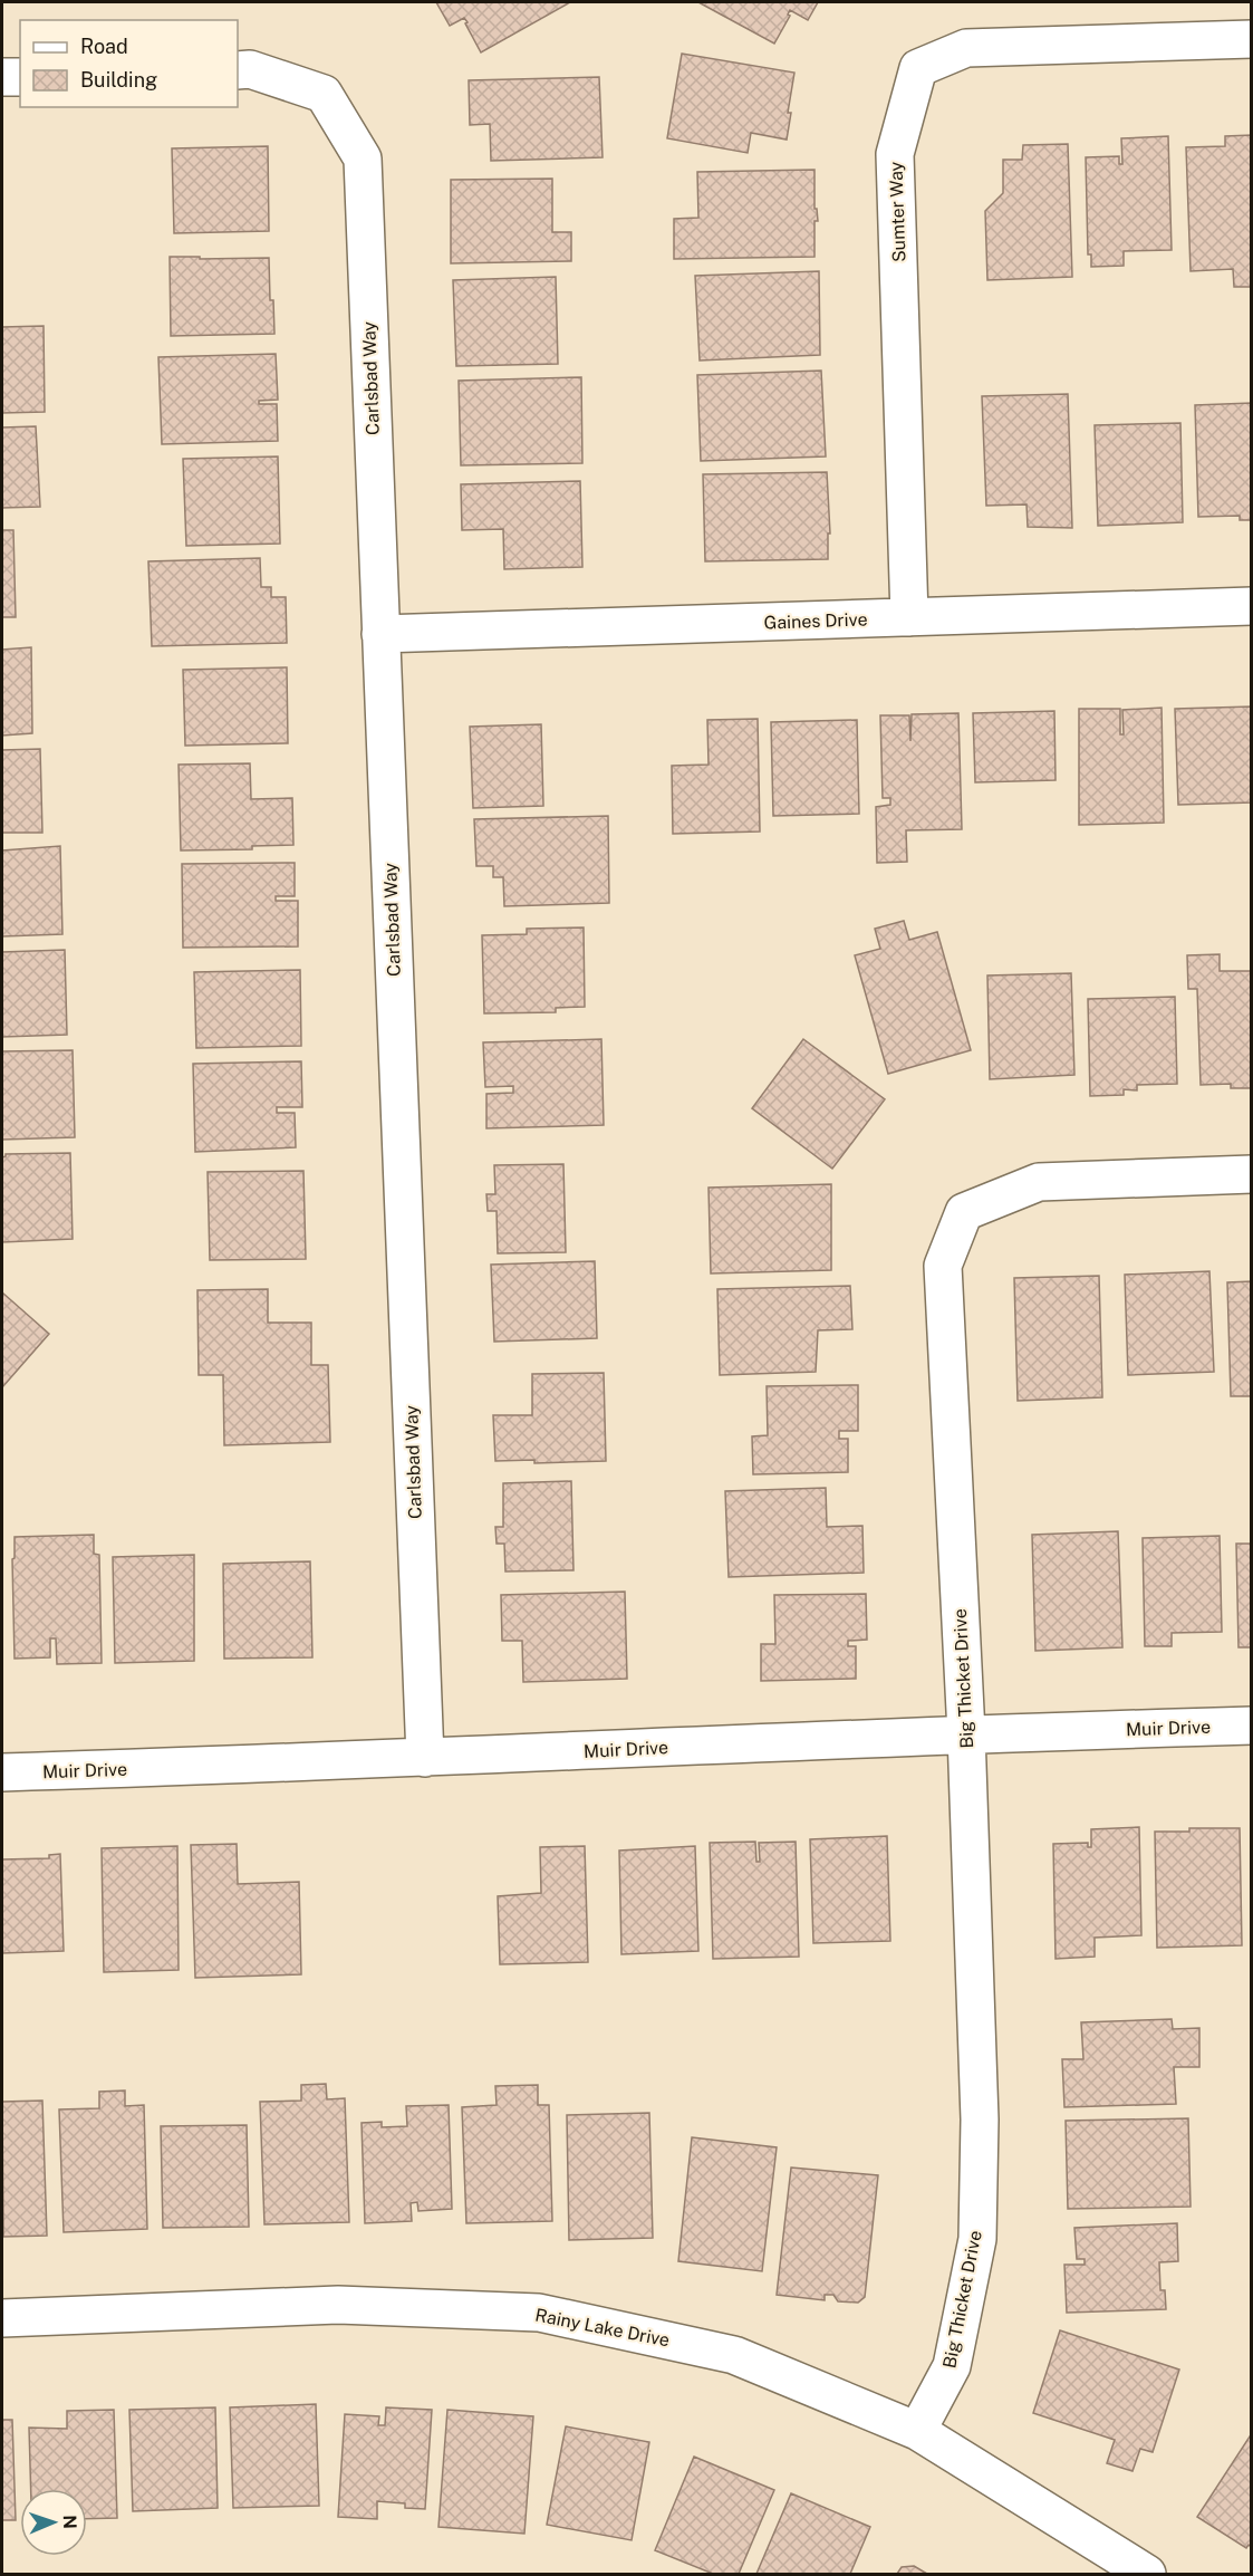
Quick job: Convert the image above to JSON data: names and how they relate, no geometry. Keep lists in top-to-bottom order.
{
  "streets": {
    "street": [
      "Sumter Way",
      "Carlsbad Way",
      "Gaines Drive",
      "Big Thicket Drive",
      "Muir Drive",
      "Rainy Lake Drive"
    ]
  },
  "crossings": [
    ["Sumter Way", "Gaines Drive"],
    ["Carlsbad Way", "Gaines Drive"],
    ["Carlsbad Way", "Muir Drive"],
    ["Big Thicket Drive", "Muir Drive"],
    ["Big Thicket Drive", "Rainy Lake Drive"]
  ],
  "legend": ["Road", "Building"],
  "north": "right"
}
